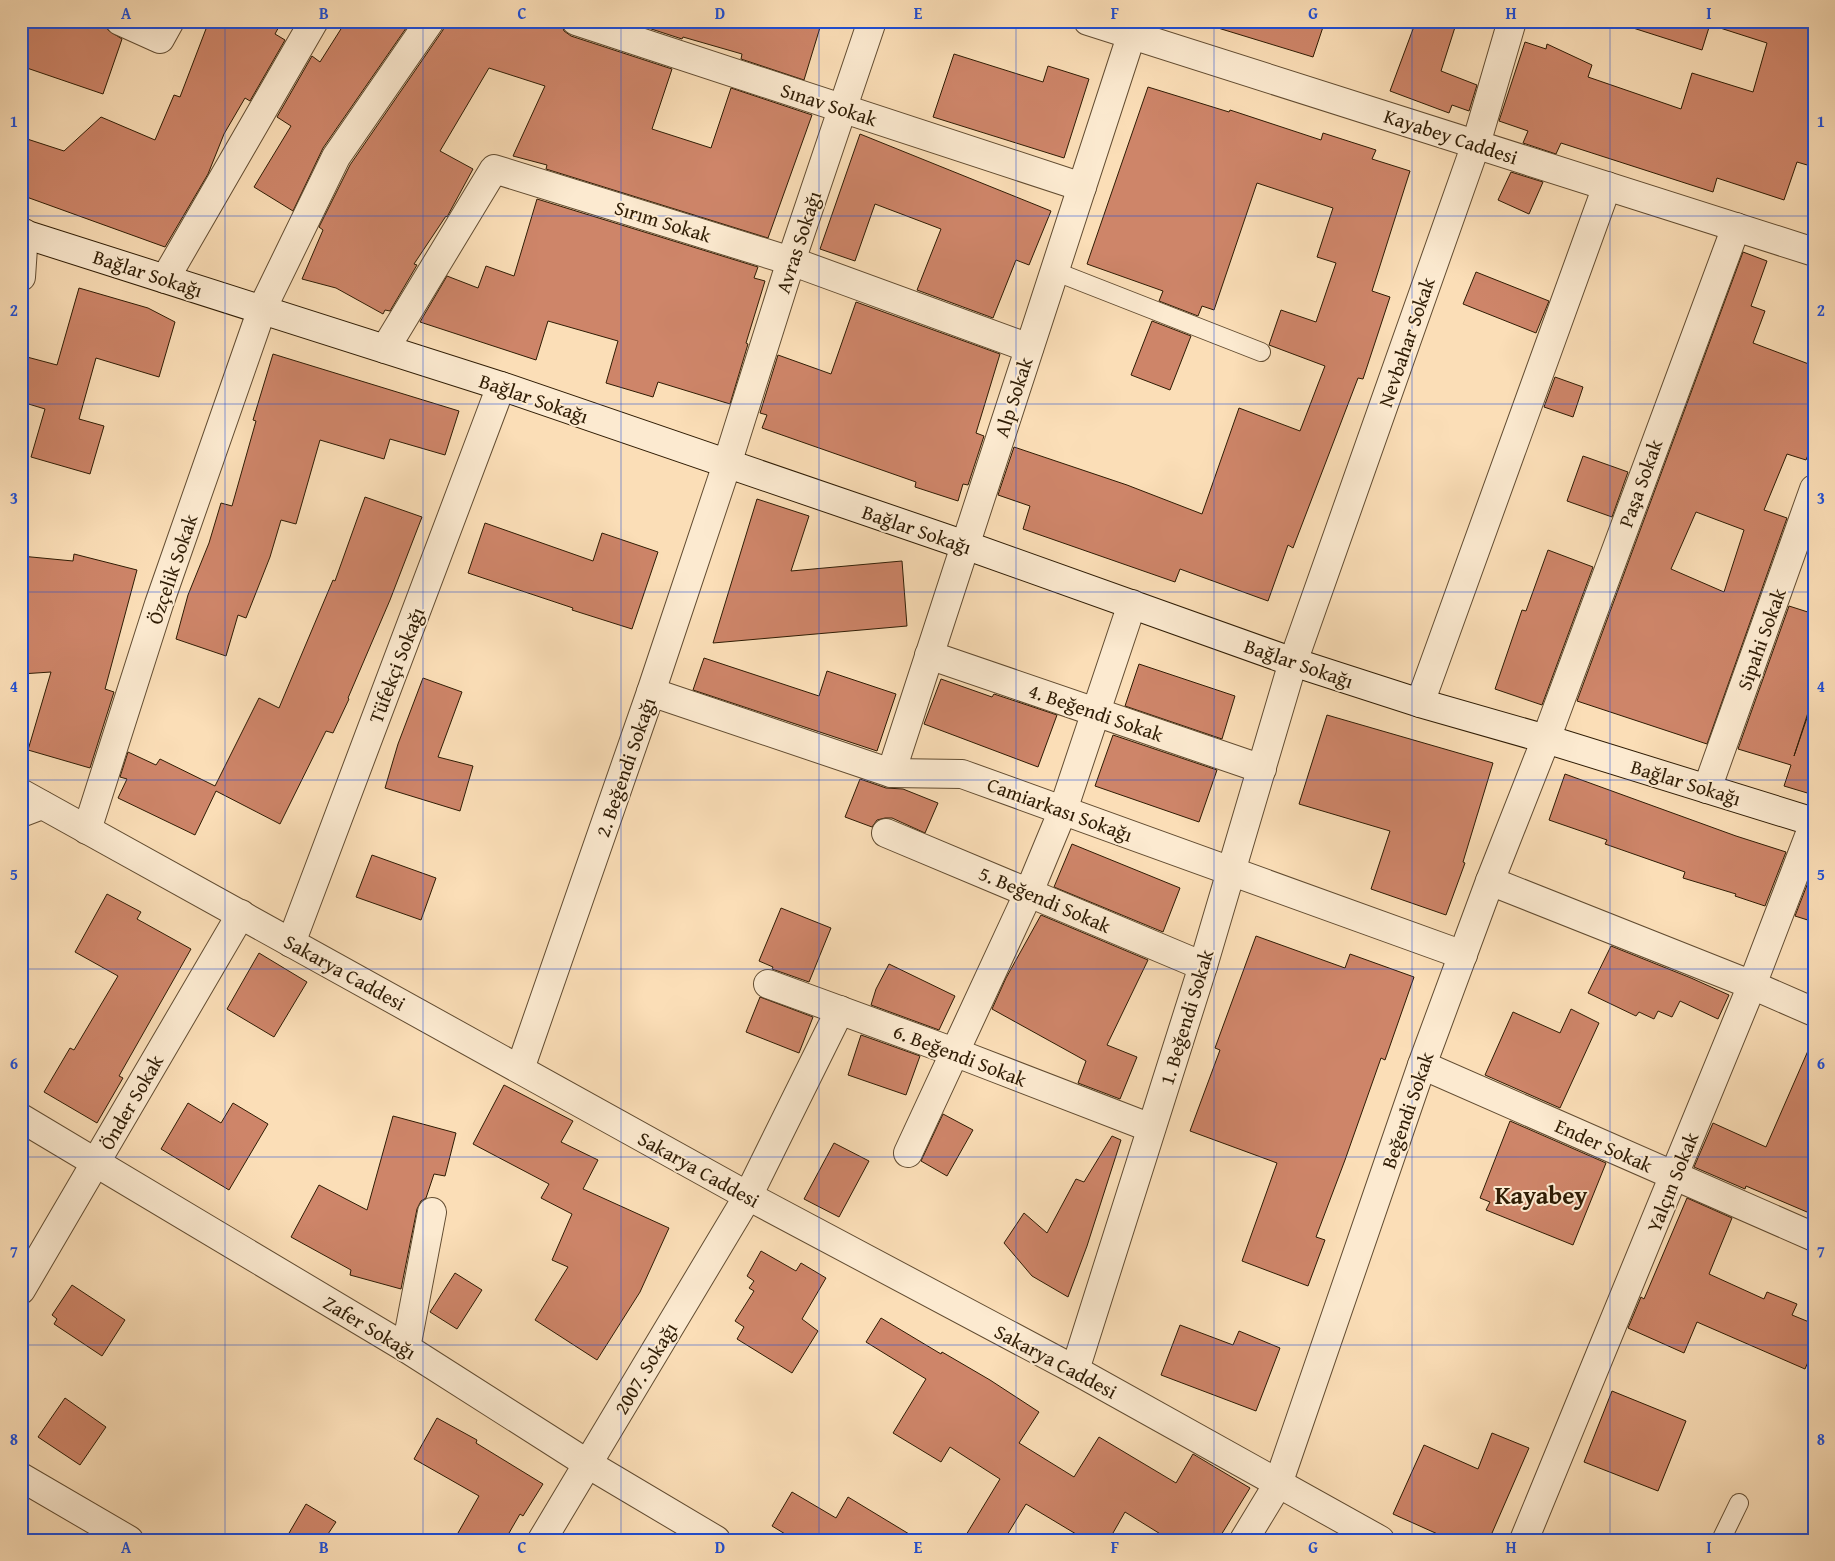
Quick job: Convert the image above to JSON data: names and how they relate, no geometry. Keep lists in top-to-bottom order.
{
  "streets": {
    "street": [
      "Sınav Sokak",
      "Kayabey Caddesi",
      "Sırım Sokak",
      "Avras Sokağı",
      "Bağlar Sokağı",
      "Nevbahar Sokak",
      "Alp Sokak",
      "Paşa Sokak",
      "Özçelik Sokak",
      "Sipahi Sokak",
      "Tüfekçi Sokağı",
      "4. Beğendi Sokak",
      "2. Beğendi Sokağı",
      "Camiarkası Sokağı",
      "5. Beğendi Sokak",
      "Sakarya Caddesi",
      "1. Beğendi Sokak",
      "6. Beğendi Sokak",
      "Önder Sokak",
      "Beğendi Sokak",
      "Ender Sokak",
      "Yalçın Sokak",
      "Zafer Sokağı",
      "2007. Sokağı"
    ]
  },
  "crossings": [
    ["Sınav Sokak", "Avras Sokağı"],
    ["Sınav Sokak", "Alp Sokak"],
    ["Kayabey Caddesi", "Nevbahar Sokak"],
    ["Kayabey Caddesi", "Alp Sokak"],
    ["Kayabey Caddesi", "Paşa Sokak"],
    ["Sırım Sokak", "Avras Sokağı"],
    ["Sırım Sokak", "Bağlar Sokağı"],
    ["Sırım Sokak", "Alp Sokak"],
    ["Avras Sokağı", "Bağlar Sokağı"],
    ["Avras Sokağı", "2. Beğendi Sokağı"],
    ["Bağlar Sokağı", "Nevbahar Sokak"],
    ["Bağlar Sokağı", "Alp Sokak"],
    ["Bağlar Sokağı", "Paşa Sokak"],
    ["Bağlar Sokağı", "Özçelik Sokak"],
    ["Bağlar Sokağı", "Sipahi Sokak"],
    ["Bağlar Sokağı", "Tüfekçi Sokağı"],
    ["Bağlar Sokağı", "2. Beğendi Sokağı"],
    ["Bağlar Sokağı", "1. Beğendi Sokak"],
    ["Bağlar Sokağı", "Beğendi Sokak"],
    ["Bağlar Sokağı", "Yalçın Sokak"],
    ["Nevbahar Sokak", "1. Beğendi Sokak"],
    ["Alp Sokak", "4. Beğendi Sokak"],
    ["Alp Sokak", "Camiarkası Sokağı"],
    ["Paşa Sokak", "Beğendi Sokak"],
    ["Özçelik Sokak", "Sakarya Caddesi"],
    ["Tüfekçi Sokağı", "Sakarya Caddesi"],
    ["4. Beğendi Sokak", "1. Beğendi Sokak"],
    ["2. Beğendi Sokağı", "Camiarkası Sokağı"],
    ["2. Beğendi Sokağı", "Sakarya Caddesi"],
    ["Camiarkası Sokağı", "1. Beğendi Sokak"],
    ["Camiarkası Sokağı", "Beğendi Sokak"],
    ["5. Beğendi Sokak", "1. Beğendi Sokak"],
    ["Sakarya Caddesi", "1. Beğendi Sokak"],
    ["Sakarya Caddesi", "Önder Sokak"],
    ["Sakarya Caddesi", "Beğendi Sokak"],
    ["Sakarya Caddesi", "2007. Sokağı"],
    ["1. Beğendi Sokak", "6. Beğendi Sokak"],
    ["6. Beğendi Sokak", "2007. Sokağı"],
    ["Önder Sokak", "Zafer Sokağı"],
    ["Beğendi Sokak", "Ender Sokak"],
    ["Ender Sokak", "Yalçın Sokak"],
    ["Zafer Sokağı", "2007. Sokağı"]
  ],
  "districts": ["Kayabey"],
  "grid": {
    "columns": [
      "A",
      "B",
      "C",
      "D",
      "E",
      "F",
      "G",
      "H",
      "I"
    ],
    "rows": [
      "1",
      "2",
      "3",
      "4",
      "5",
      "6",
      "7",
      "8"
    ]
  }
}
